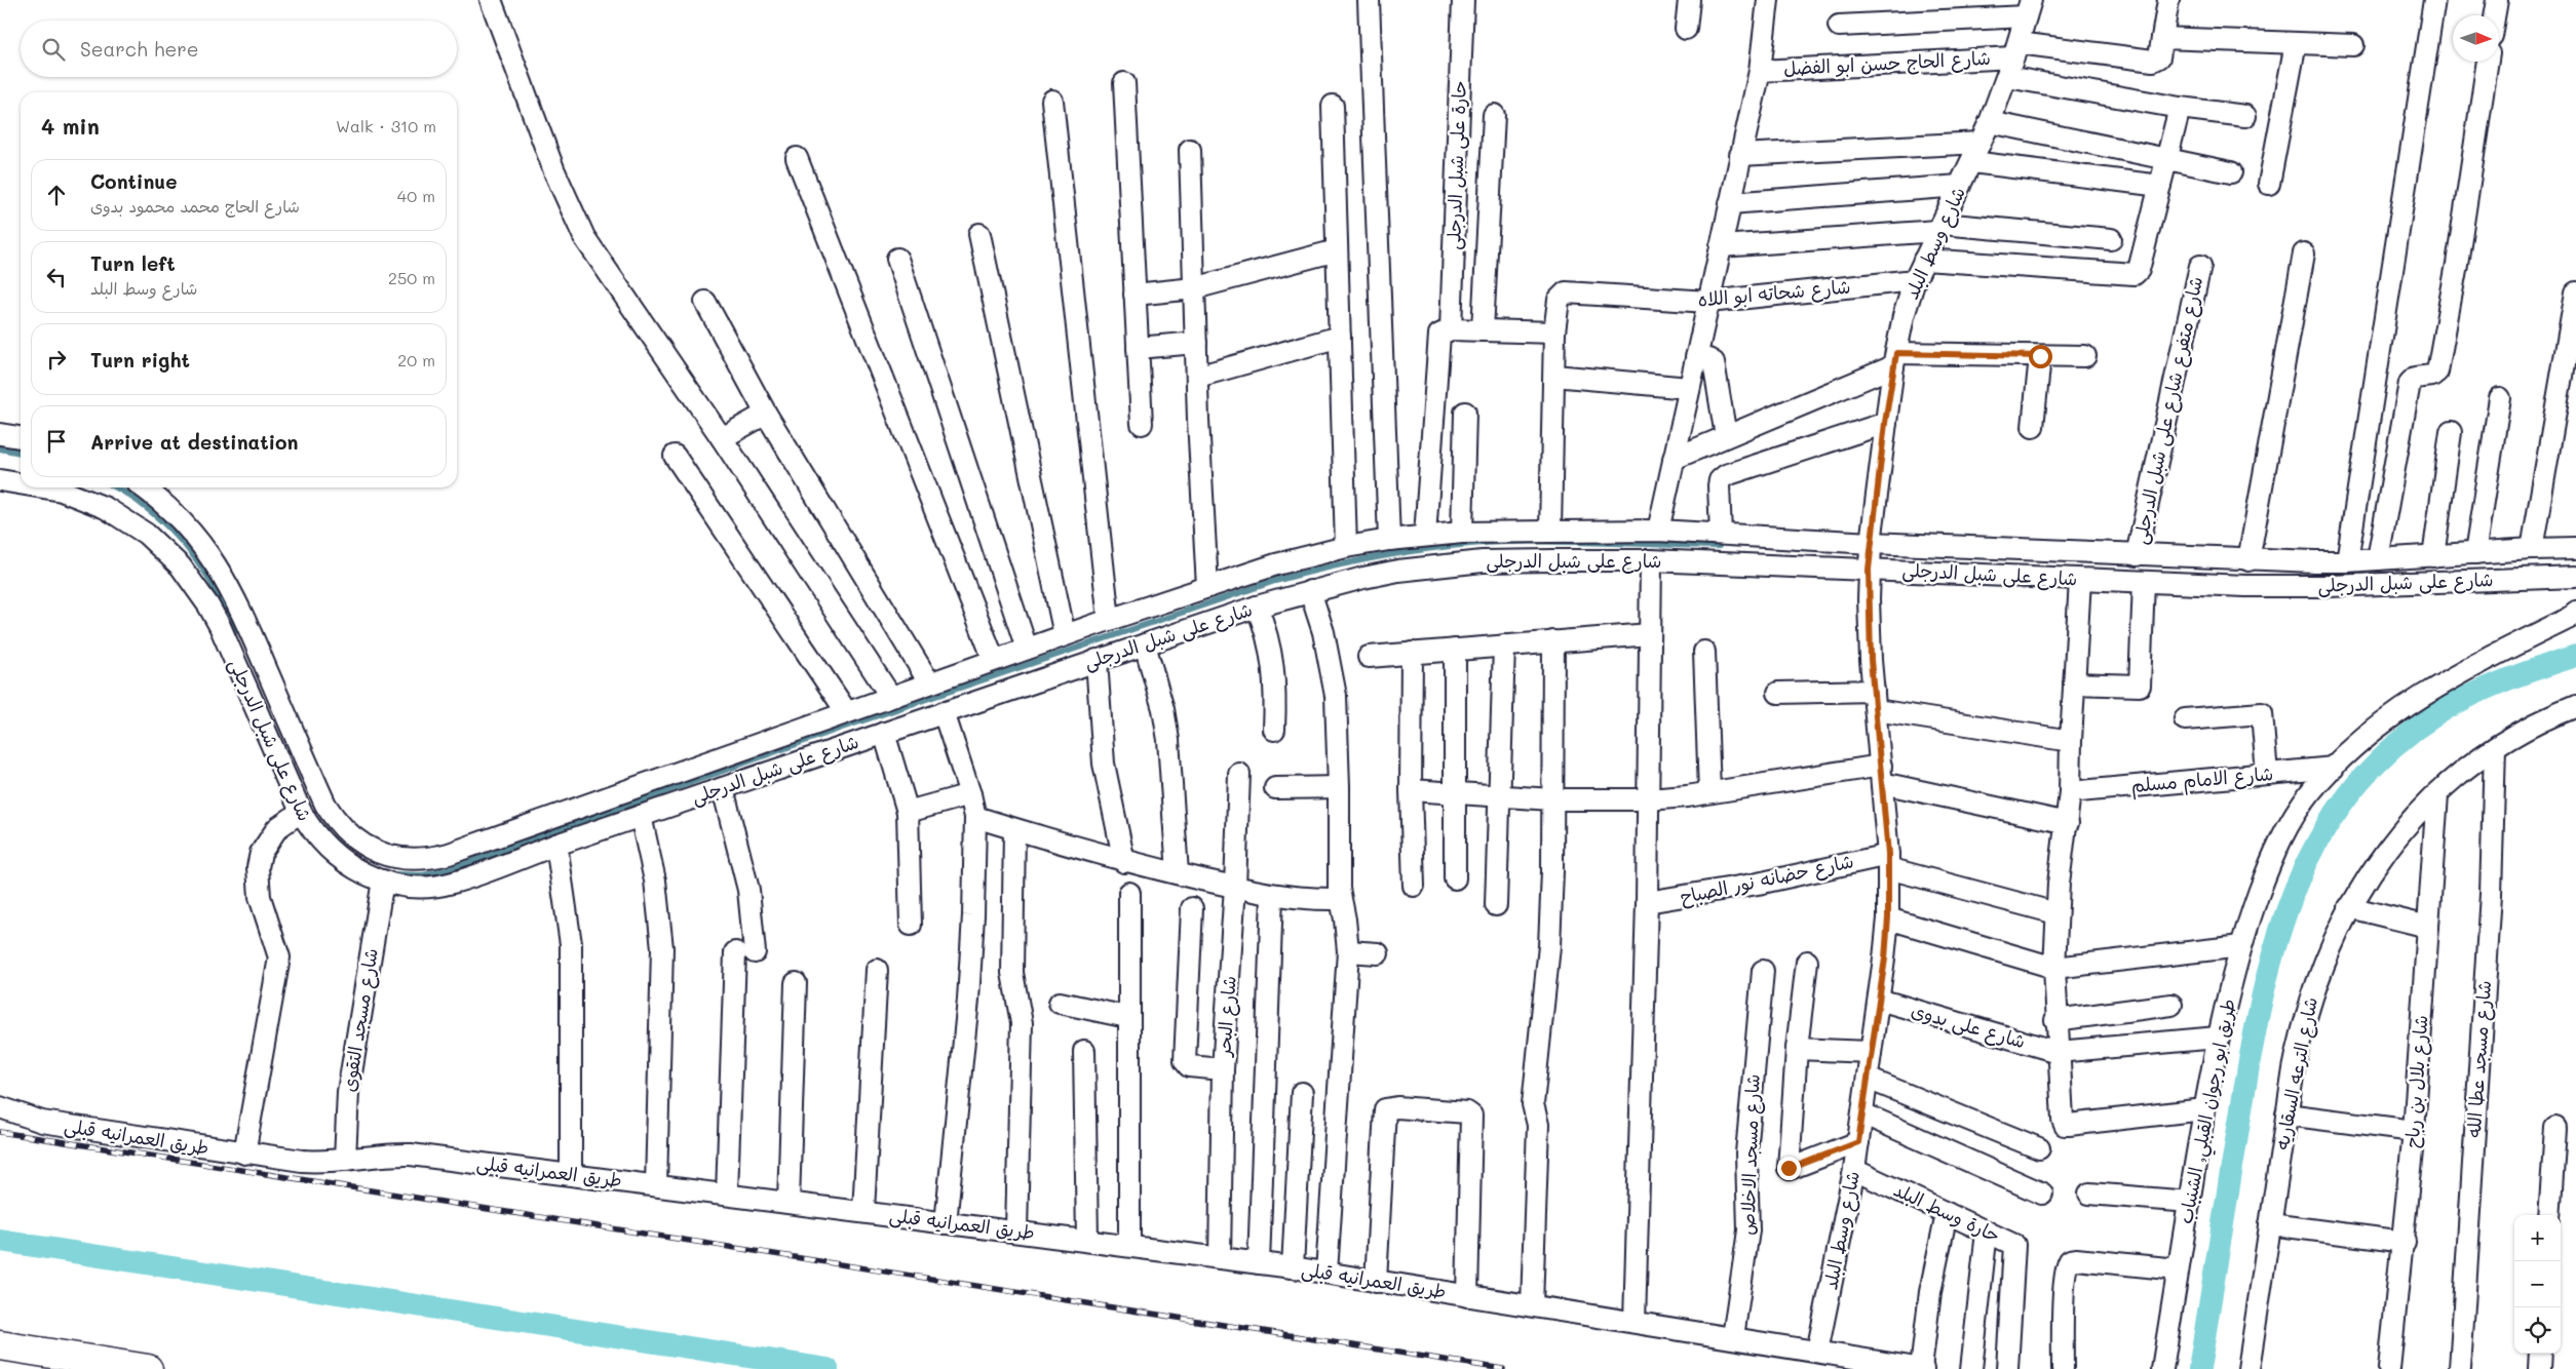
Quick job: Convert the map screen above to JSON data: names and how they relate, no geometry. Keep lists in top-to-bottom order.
{
  "streets": {
    "street": [
      "شارع الحاج حسن ابو الفضل",
      "حارة على شبل الدرجلى",
      "شارع وسط البلد",
      "شارع شحاته ابو اللاه",
      "شارع متفرع شارع على شبل الدرجلى",
      "شارع على شبل الدرجلى",
      "شارع الامام مسلم",
      "شارع حضانه نور الصباح",
      "شارع البحر",
      "شارع مسجد التقوى",
      "شارع على بدوى",
      "شارع مسجد عطا الله",
      "شارع الترعه السقاريه",
      "شارع بلال بن رباح",
      "طريق ابو رجوان القبلي, الشنباب",
      "طريق العمرانيه قبلى",
      "شارع مسجد الاخلاص",
      "حارة وسط البلد"
    ]
  },
  "crossings": [
    ["شارع الحاج حسن ابو الفضل", "شارع وسط البلد"],
    ["حارة على شبل الدرجلى", "شارع على شبل الدرجلى"],
    ["شارع وسط البلد", "شارع شحاته ابو اللاه"],
    ["شارع وسط البلد", "شارع على شبل الدرجلى"],
    ["شارع وسط البلد", "شارع حضانه نور الصباح"],
    ["شارع وسط البلد", "شارع على بدوى"],
    ["شارع وسط البلد", "طريق العمرانيه قبلى"],
    ["شارع وسط البلد", "حارة وسط البلد"],
    ["شارع متفرع شارع على شبل الدرجلى", "شارع على شبل الدرجلى"],
    ["شارع على شبل الدرجلى", "شارع مسجد التقوى"],
    ["شارع الامام مسلم", "طريق ابو رجوان القبلي, الشنباب"],
    ["شارع البحر", "طريق العمرانيه قبلى"],
    ["شارع مسجد التقوى", "طريق العمرانيه قبلى"],
    ["شارع مسجد عطا الله", "شارع الترعه السقاريه"],
    ["شارع الترعه السقاريه", "شارع بلال بن رباح"],
    ["طريق العمرانيه قبلى", "شارع مسجد الاخلاص"]
  ],
  "north": "right",
  "page": {
    "search": "Search here",
    "heading": ["4 min", "Walk · 310 m"],
    "list": [
      ["Continue", "شارع الحاج محمد محمود بدوى", "40 m"],
      ["Turn left", "شارع وسط البلد", "250 m"],
      ["Turn right", "20 m"],
      "Arrive at destination"
    ],
    "map_buttons": ["+", "−"]
  }
}
